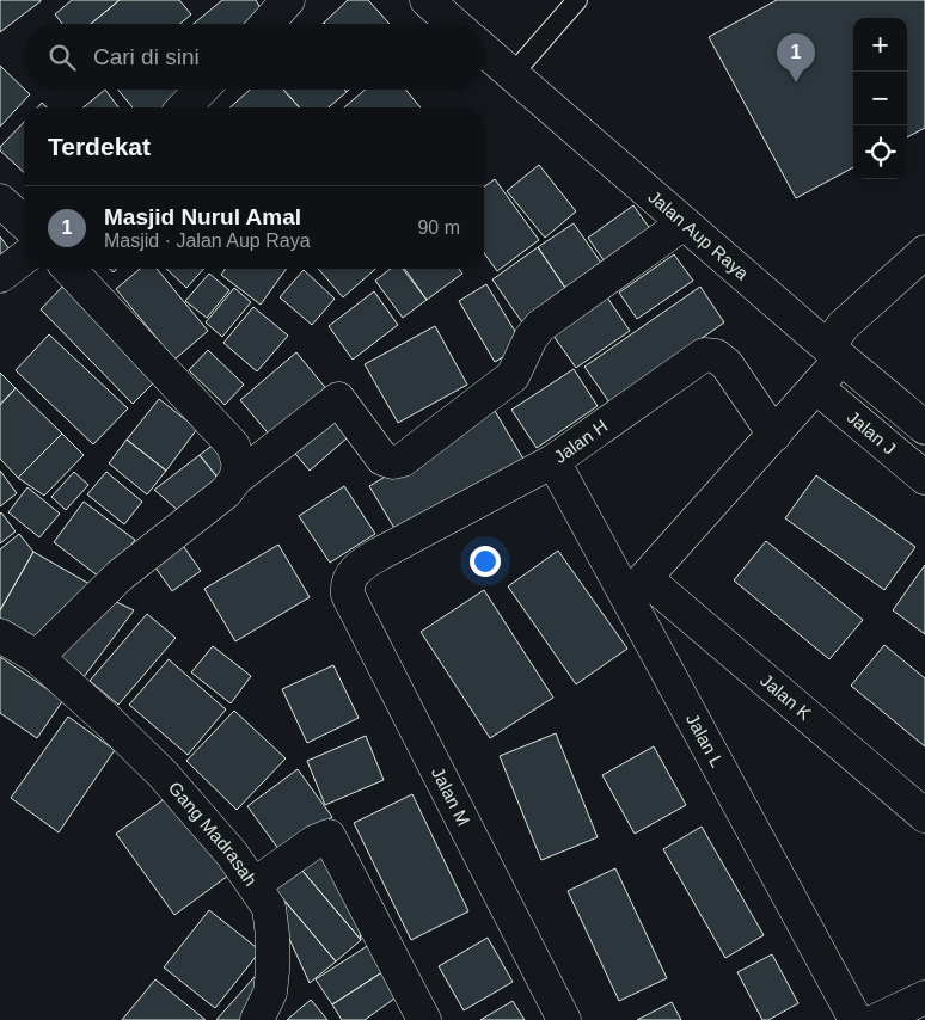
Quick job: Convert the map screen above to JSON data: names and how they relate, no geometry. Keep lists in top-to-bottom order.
{
  "streets": {
    "street": [
      "Jalan Aup Raya",
      "Jalan J",
      "Jalan H",
      "Jalan K",
      "Jalan L",
      "Jalan M",
      "Gang Madrasah"
    ]
  },
  "crossings": [
    ["Jalan H", "Jalan L"],
    ["Jalan H", "Jalan M"],
    ["Jalan K", "Jalan L"]
  ],
  "page": {
    "map_buttons": ["+", "−"],
    "search": "Cari di sini",
    "pins": "1",
    "heading": "Terdekat",
    "list": [
      {
        "mark": "1",
        "name": "Masjid Nurul Amal",
        "note": "Masjid · Jalan Aup Raya",
        "value": "90 m"
      }
    ]
  }
}
